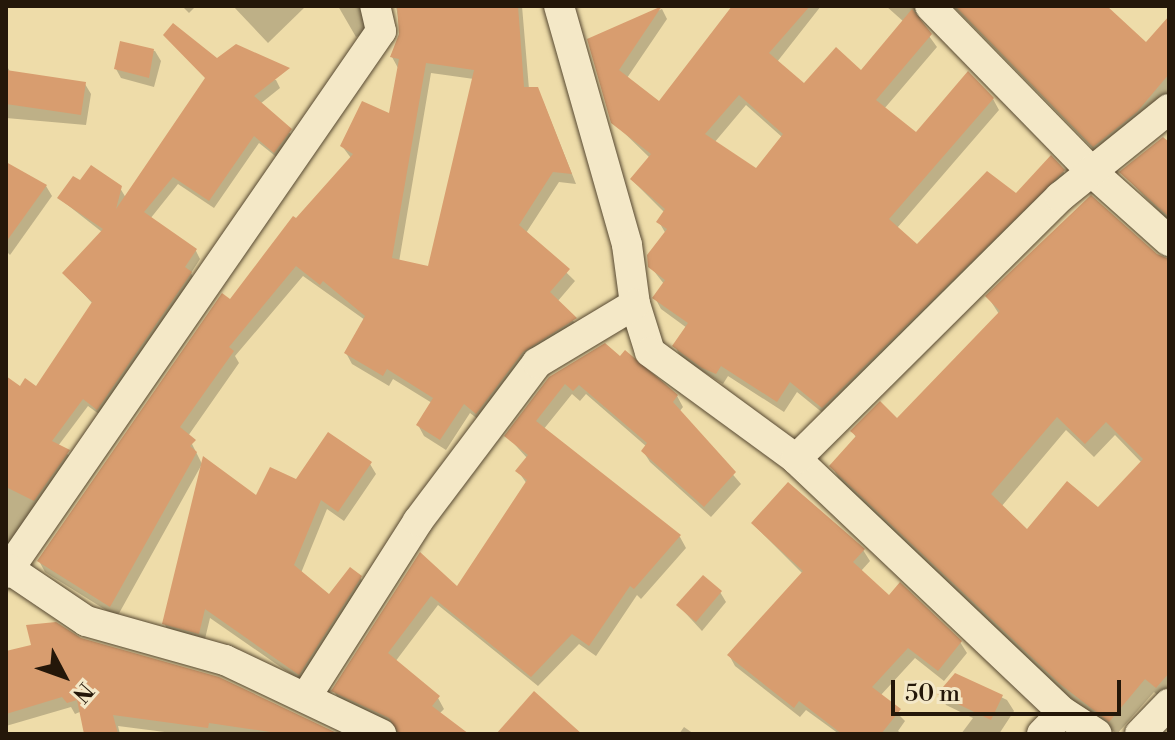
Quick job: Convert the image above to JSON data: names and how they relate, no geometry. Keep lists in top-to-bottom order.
{
  "scale_bar": "50 m",
  "north": "bottom right"
}
